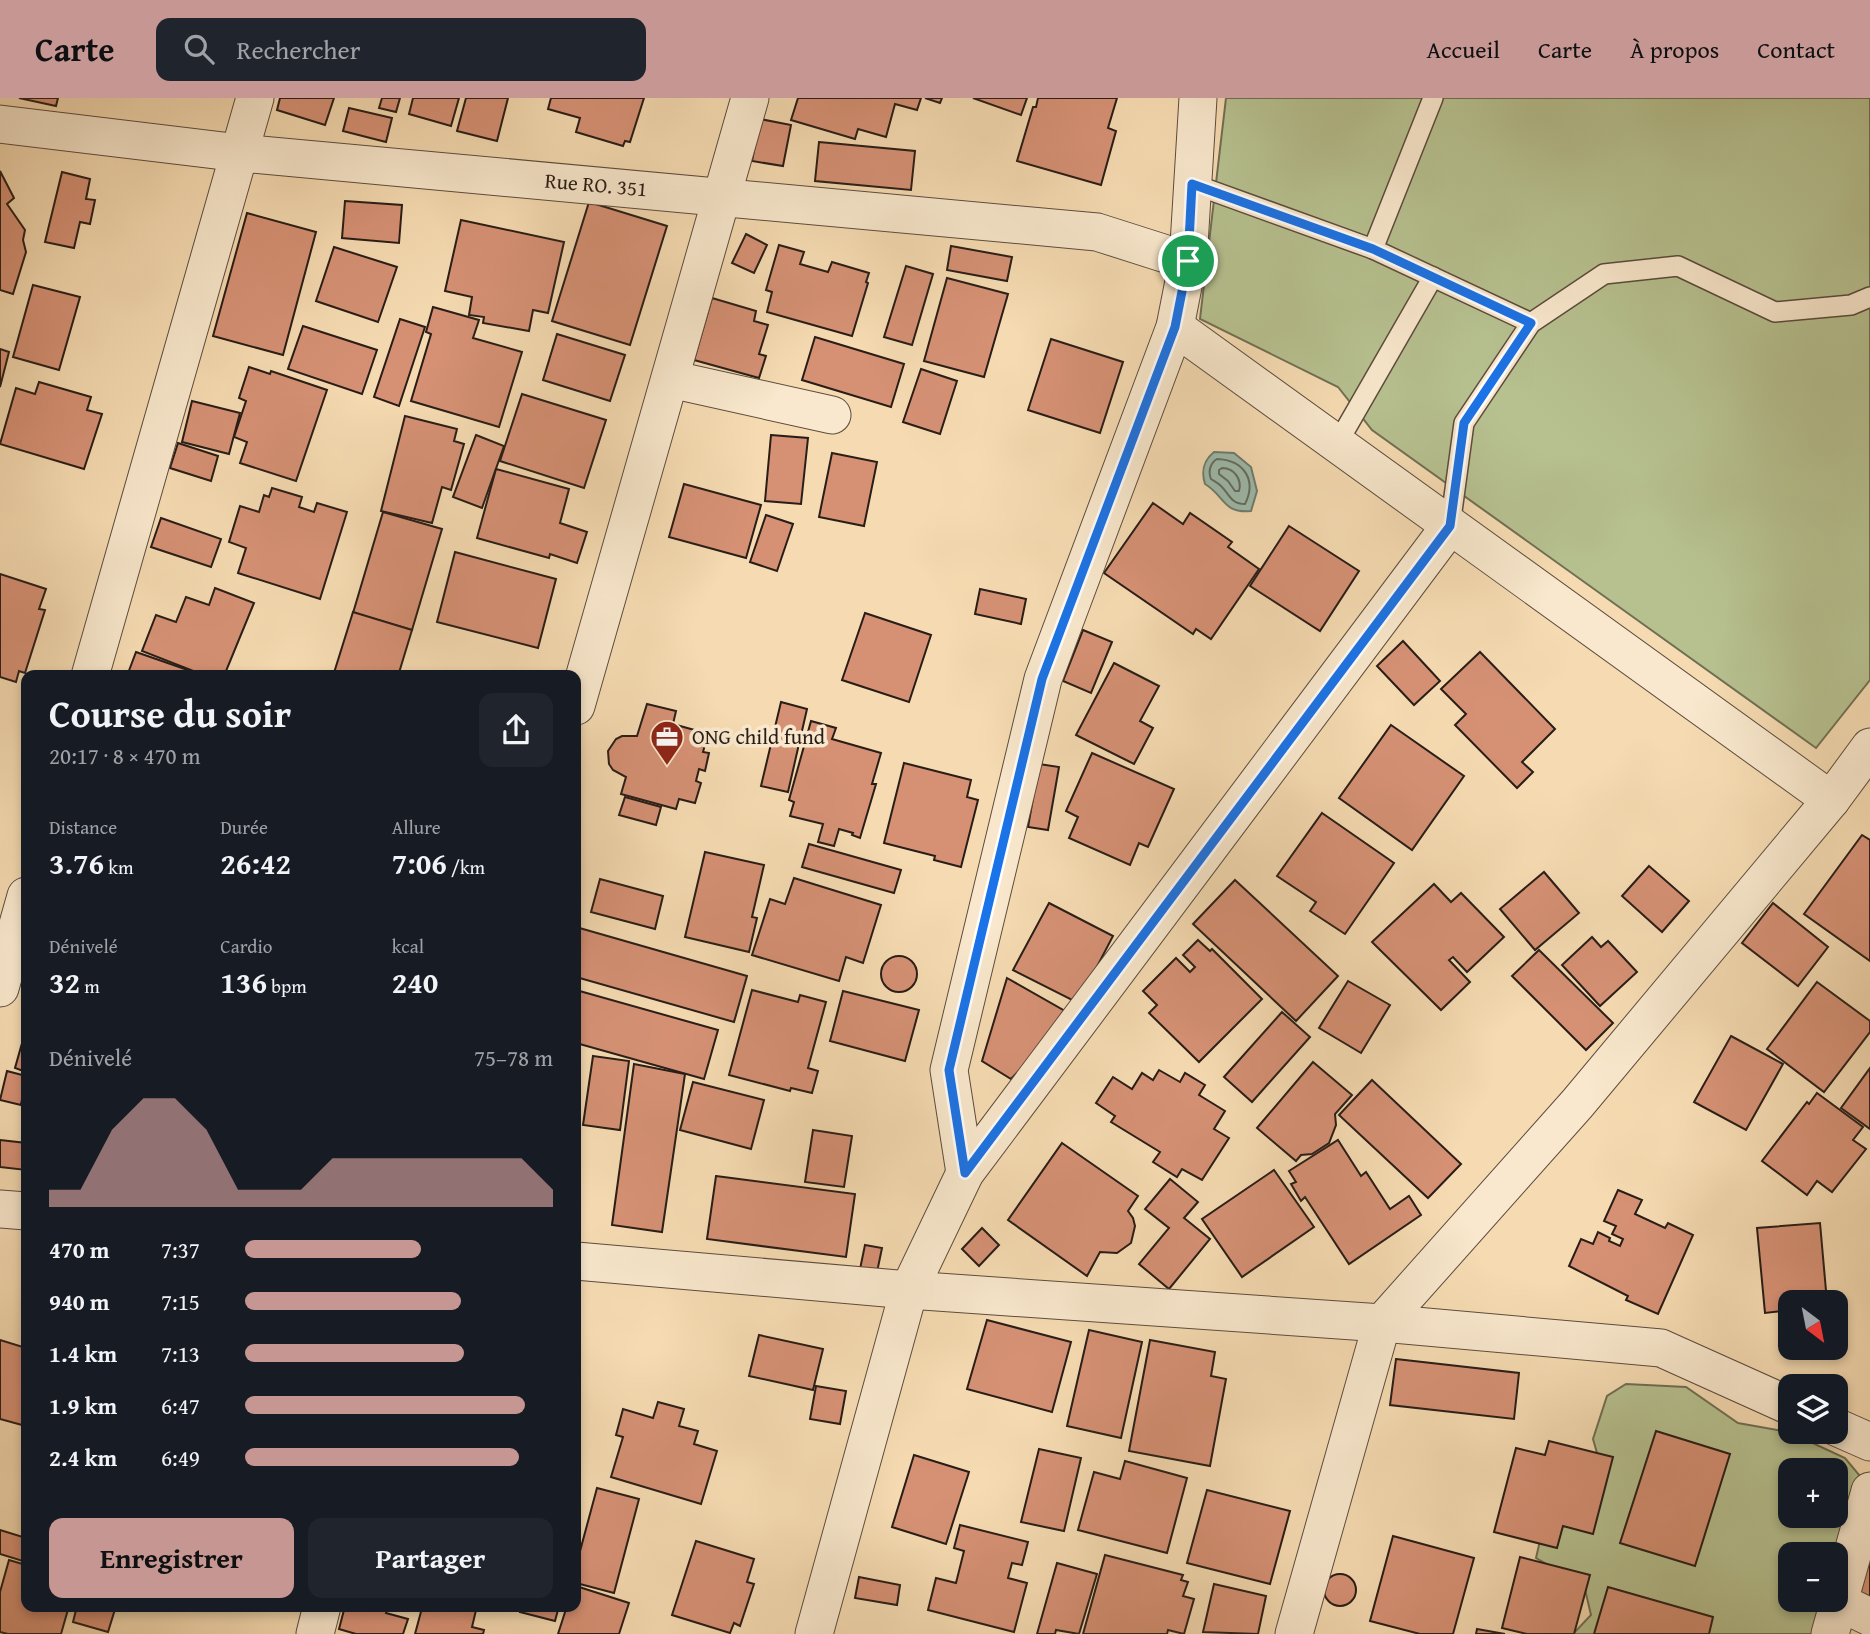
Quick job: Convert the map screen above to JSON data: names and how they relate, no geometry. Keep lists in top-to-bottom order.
{
  "streets": {
    "street": ["Rue RO. 351"]
  },
  "places": {
    "office": ["ONG child fund"]
  },
  "north": "bottom right",
  "page": {
    "header": "Carte",
    "search": "Rechercher",
    "nav": [
      "Accueil",
      "Carte",
      "À propos",
      "Contact"
    ],
    "heading": ["Course du soir", "20:17 · 8 × 470 m"],
    "stats": [
      ["Distance", "3.76 km"],
      ["Durée", "26:42"],
      ["Allure", "7:06 /km"],
      ["Dénivelé", "32 m"],
      ["Cardio", "136 bpm"],
      ["kcal", "240"]
    ],
    "chart": ["Dénivelé", "75–78 m"],
    "list": [
      {
        "name": "470 m",
        "note": "7:37"
      },
      {
        "name": "940 m",
        "note": "7:15"
      },
      {
        "name": "1.4 km",
        "note": "7:13"
      },
      {
        "name": "1.9 km",
        "note": "6:47"
      },
      {
        "name": "2.4 km",
        "note": "6:49"
      }
    ],
    "map_buttons": ["+", "−"],
    "buttons": ["Enregistrer", "Partager"]
  }
}
